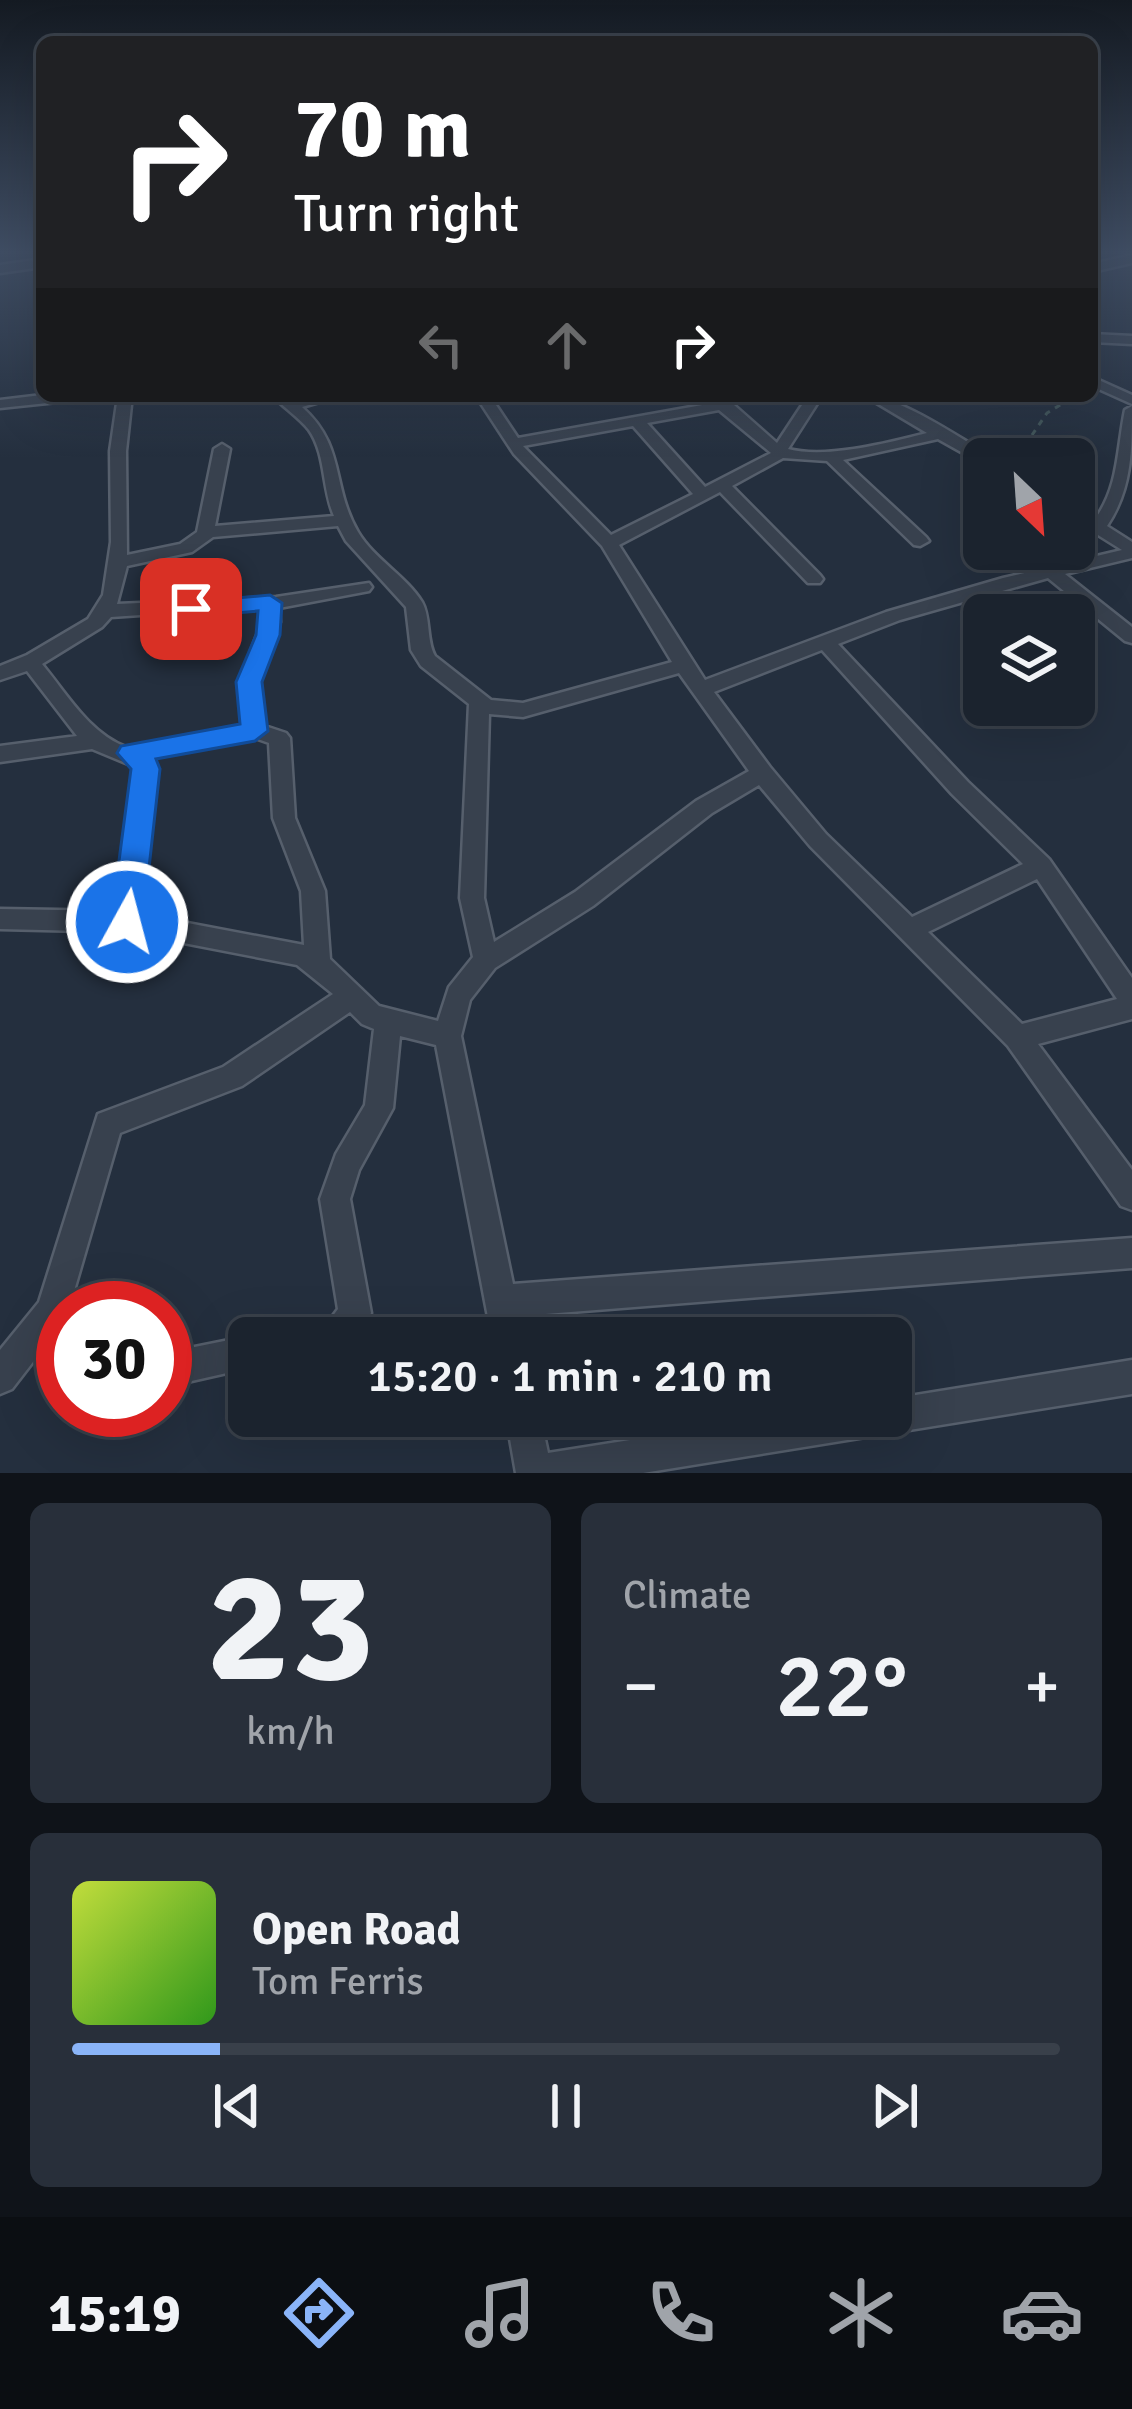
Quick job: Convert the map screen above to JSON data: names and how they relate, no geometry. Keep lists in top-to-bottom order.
{
  "north": "bottom right",
  "page": {
    "turn": ["70 m", "Turn right"],
    "limit": "30",
    "trip": "15:20 · 1 min · 210 m",
    "tile": [
      ["23", "km/h"],
      "Climate"
    ],
    "heat": ["−", "22°", "+"],
    "song": ["Open Road", "Tom Ferris"],
    "tabs": "15:19"
  }
}
